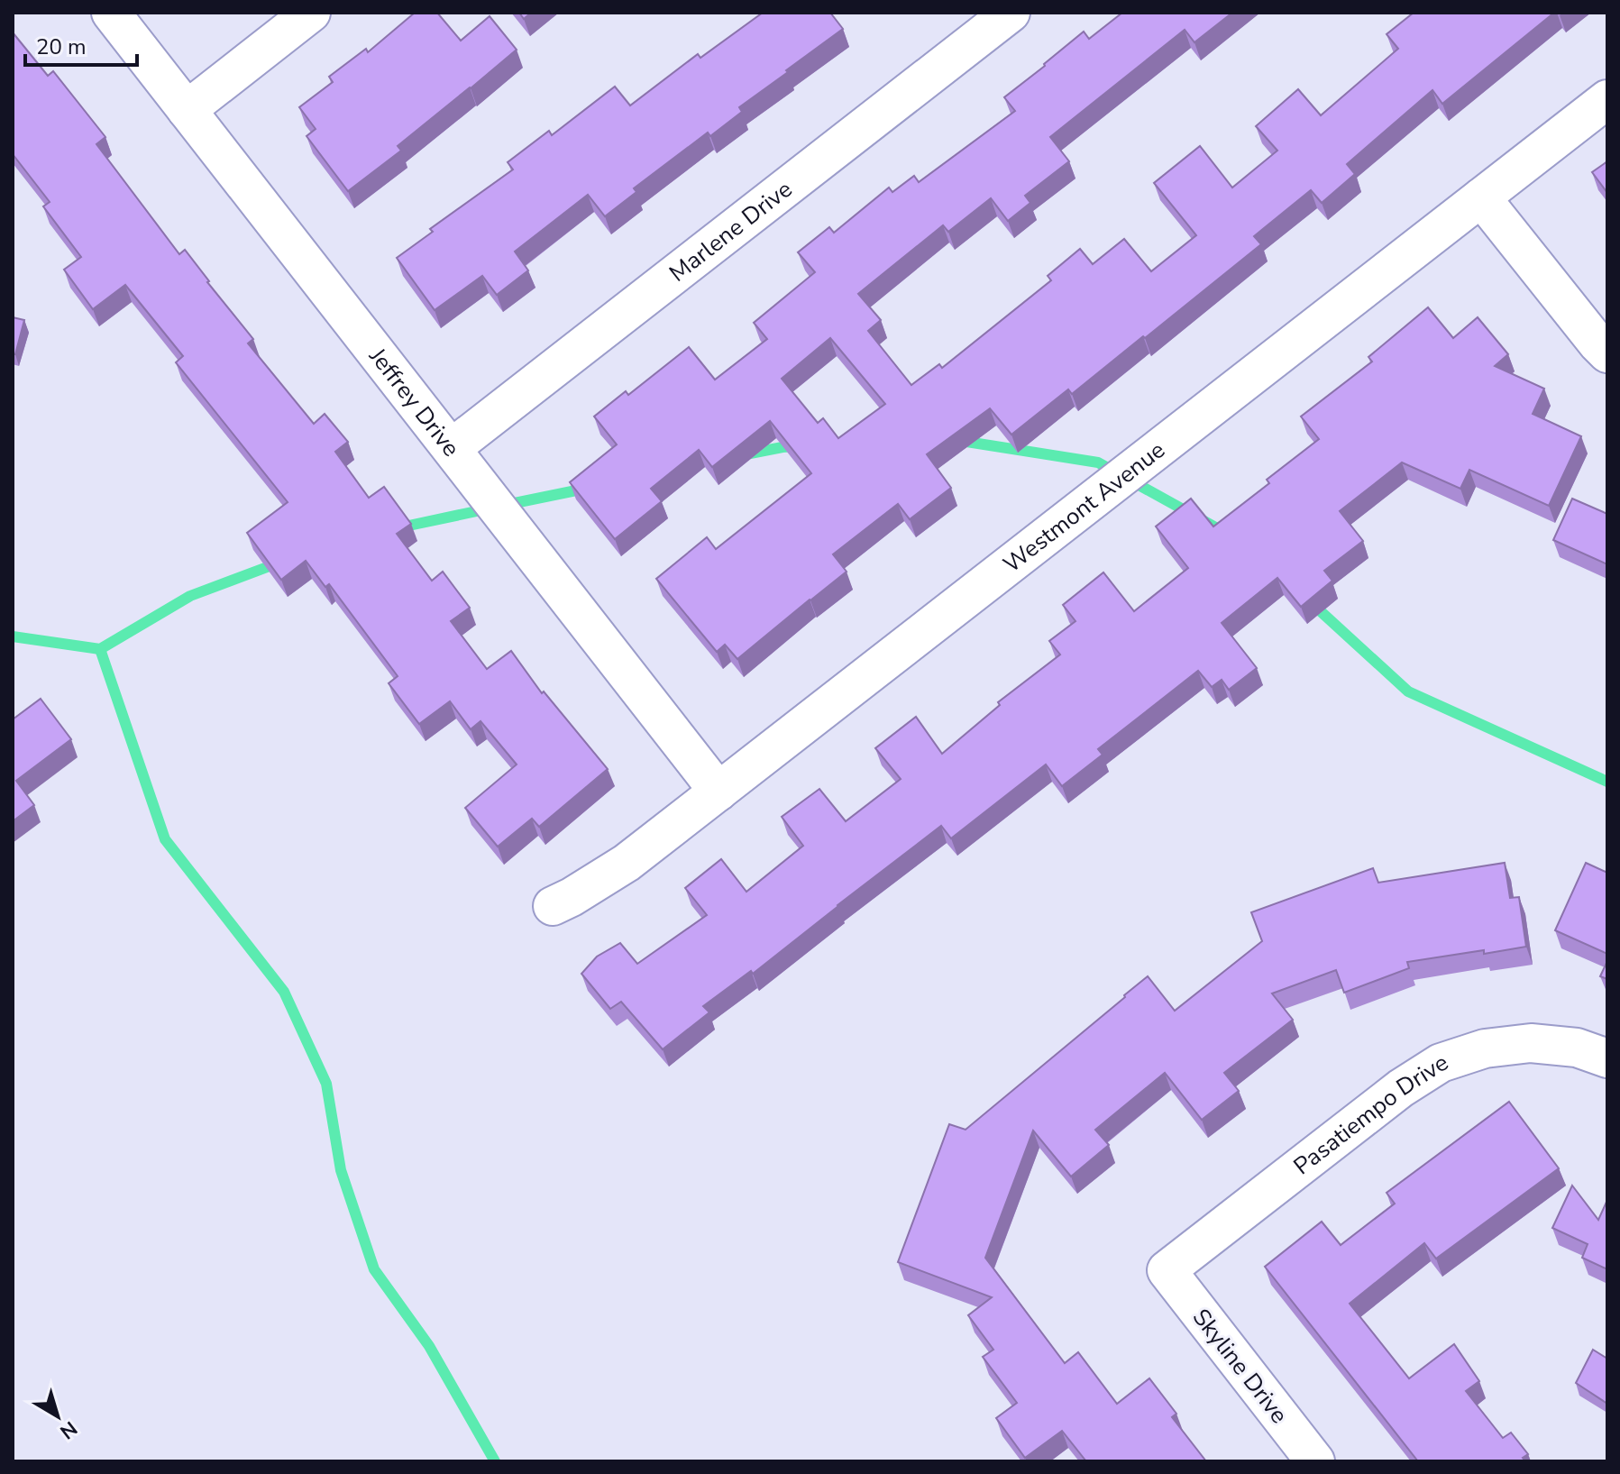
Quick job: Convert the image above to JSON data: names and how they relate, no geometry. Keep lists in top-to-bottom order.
{
  "streets": {
    "street": [
      "Marlene Drive",
      "Jeffrey Drive",
      "Westmont Avenue",
      "Pasatiempo Drive",
      "Skyline Drive"
    ]
  },
  "crossings": [
    ["Marlene Drive", "Jeffrey Drive"],
    ["Jeffrey Drive", "Westmont Avenue"],
    ["Pasatiempo Drive", "Skyline Drive"]
  ],
  "scale_bar": "20 m",
  "north": "bottom right"
}
